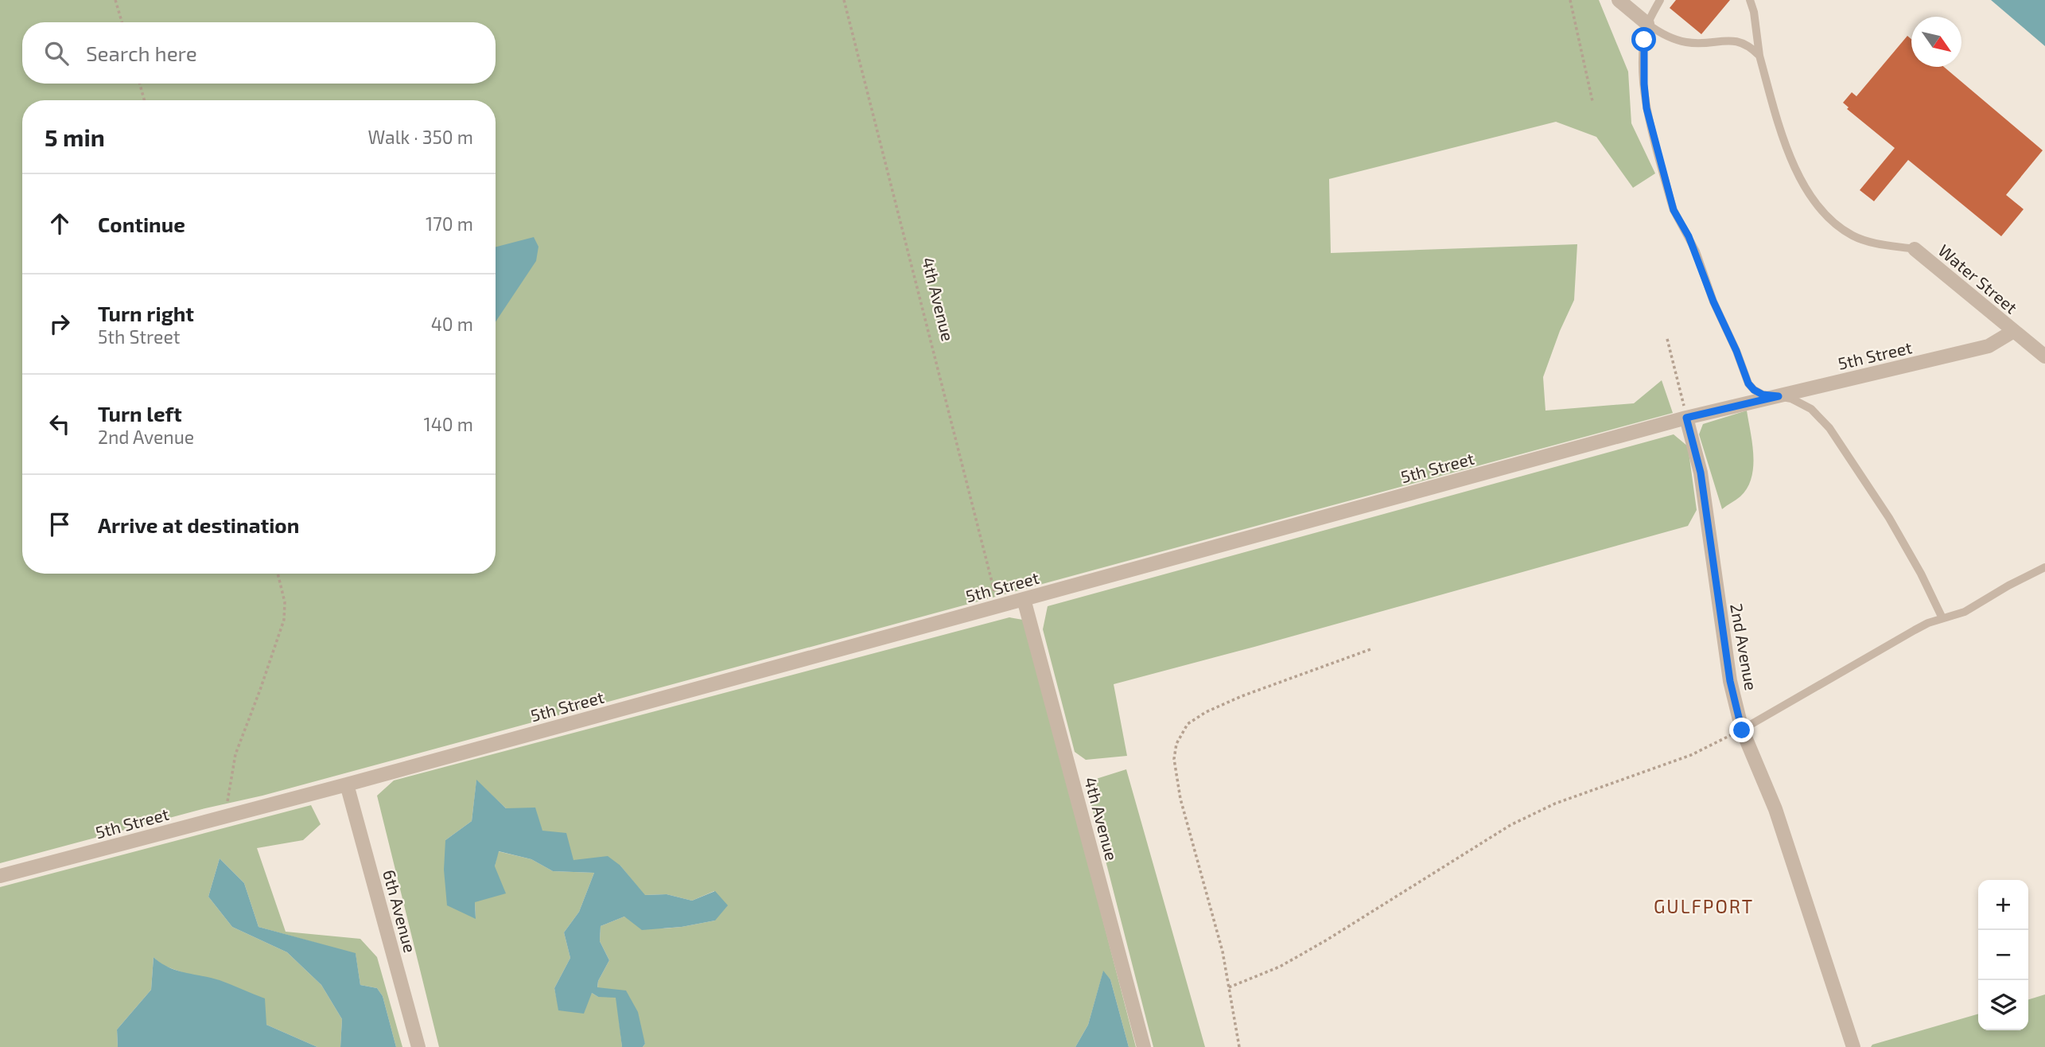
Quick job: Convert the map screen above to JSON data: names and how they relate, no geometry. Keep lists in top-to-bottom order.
{
  "streets": {
    "street": [
      "Water Street",
      "4th Avenue",
      "5th Street",
      "2nd Avenue",
      "6th Avenue"
    ]
  },
  "crossings": [
    ["Water Street", "5th Street"],
    ["4th Avenue", "5th Street"],
    ["5th Street", "2nd Avenue"],
    ["5th Street", "6th Avenue"]
  ],
  "districts": ["GULFPORT"],
  "north": "bottom right",
  "page": {
    "search": "Search here",
    "heading": ["5 min", "Walk · 350 m"],
    "list": [
      ["Continue", "170 m"],
      ["Turn right", "5th Street", "40 m"],
      ["Turn left", "2nd Avenue", "140 m"],
      "Arrive at destination"
    ],
    "map_buttons": ["+", "−"]
  }
}
